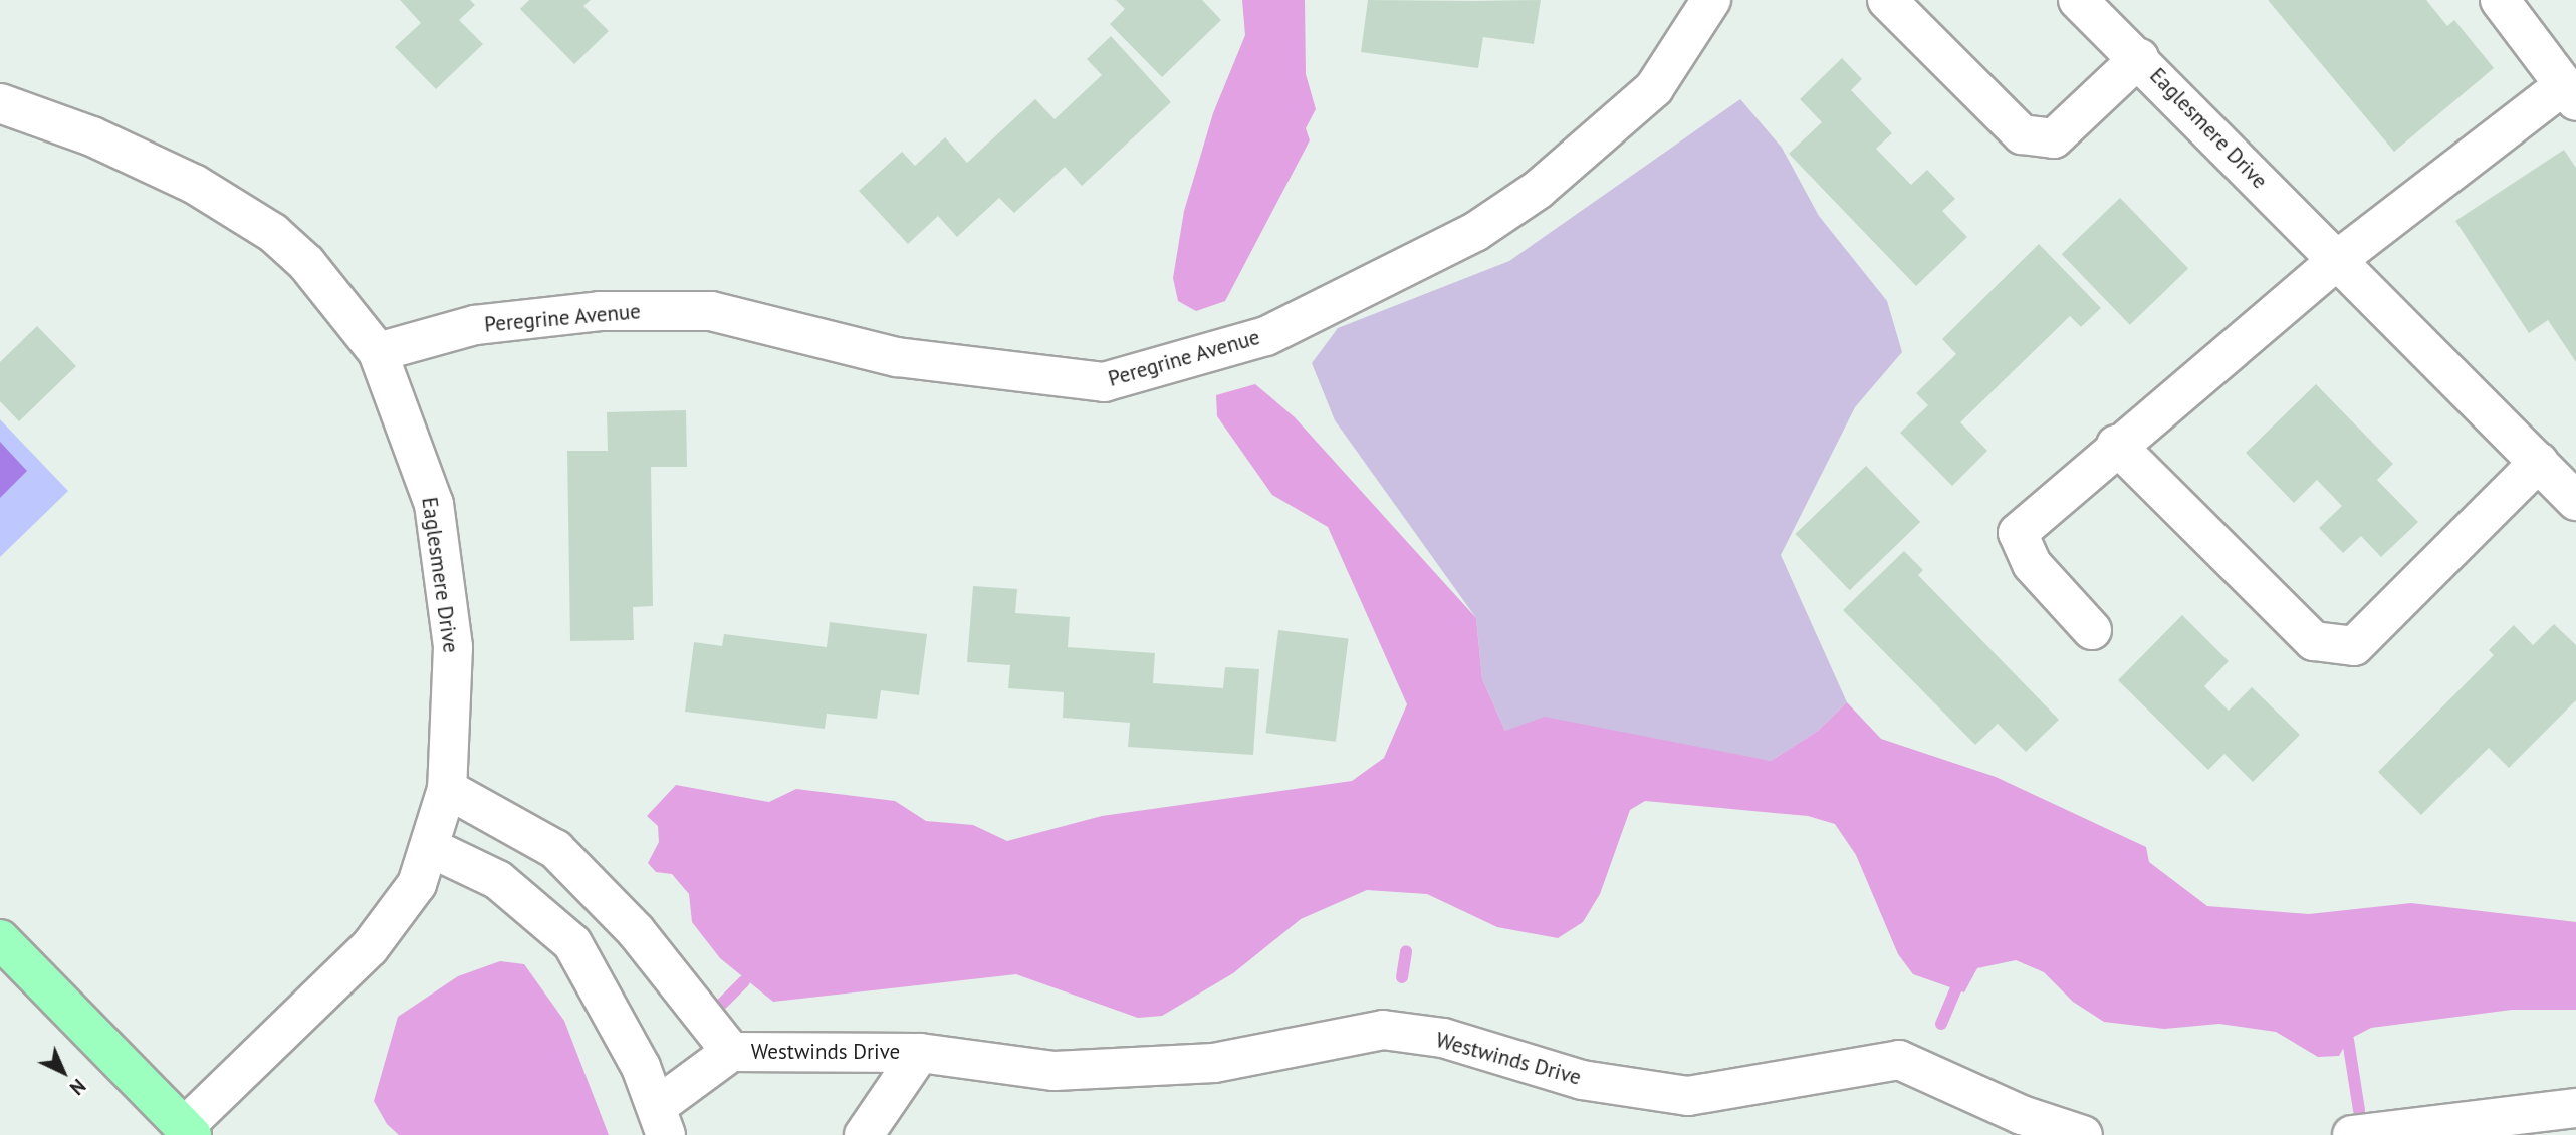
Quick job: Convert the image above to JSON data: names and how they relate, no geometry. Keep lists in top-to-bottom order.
{
  "streets": {
    "street": ["Eaglesmere Drive", "Peregrine Avenue", "Westwinds Drive"]
  },
  "crossings": [
    ["Eaglesmere Drive", "Peregrine Avenue"]
  ],
  "north": "bottom right"
}
